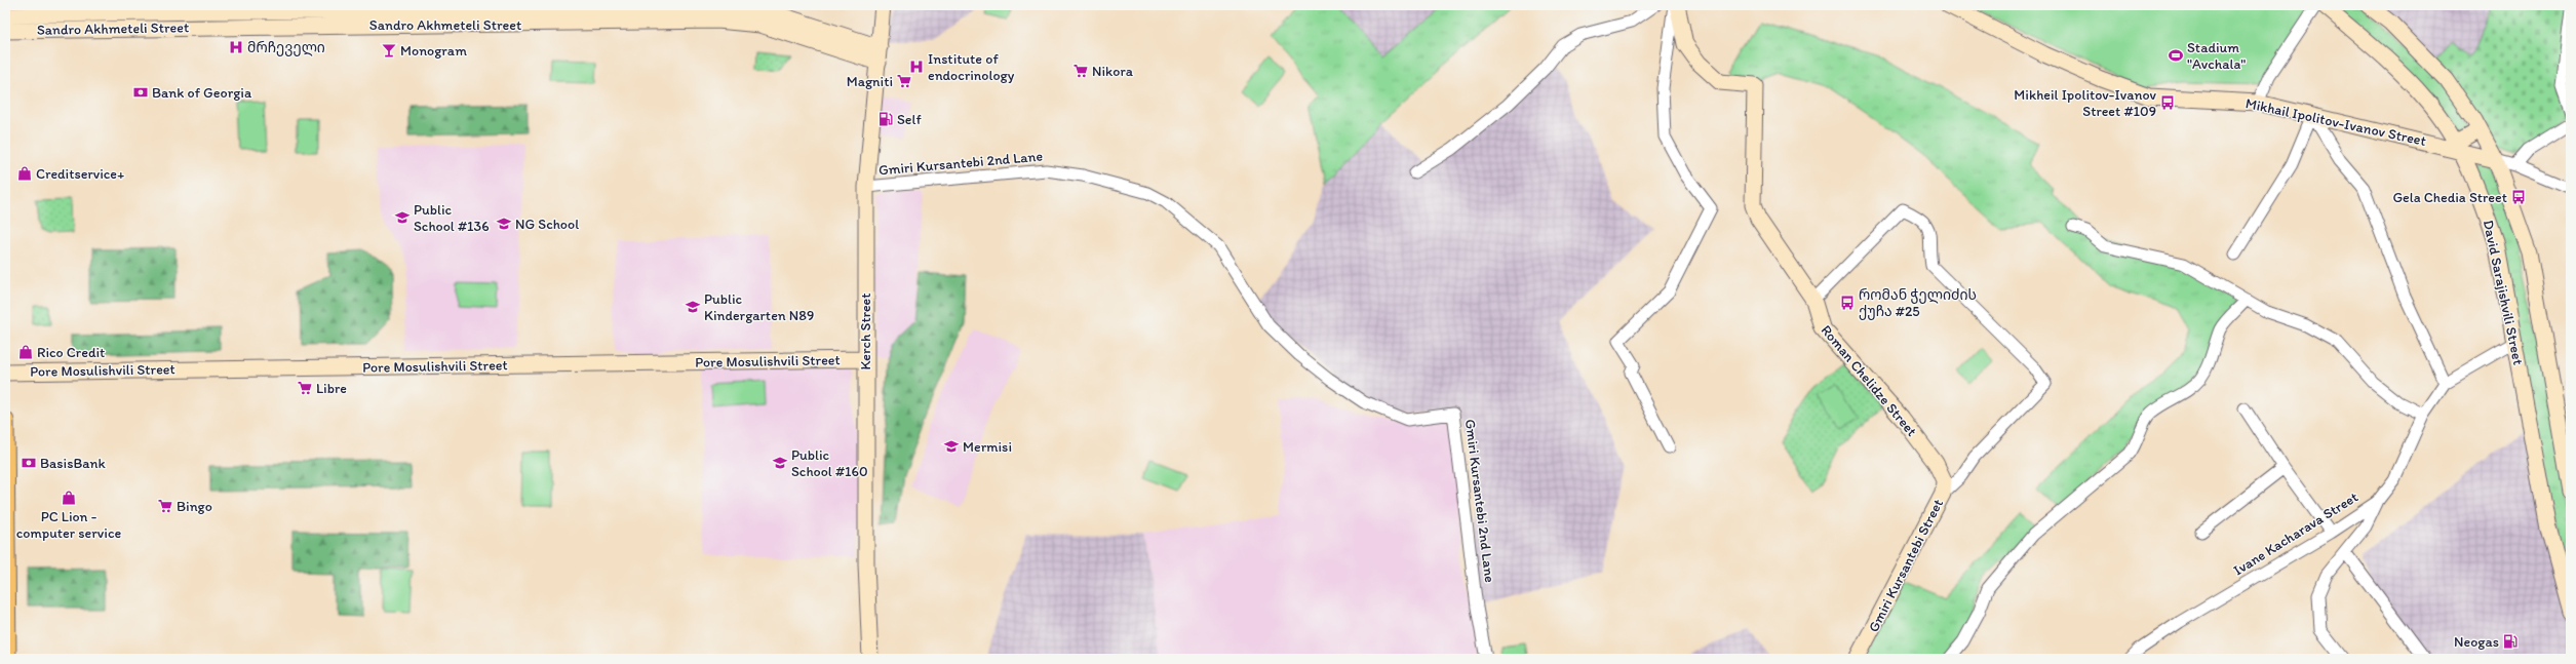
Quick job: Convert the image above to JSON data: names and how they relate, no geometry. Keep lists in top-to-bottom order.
{
  "streets": {
    "main road": [
      "Sandro Akhmeteli Street",
      "Mikhail Ipolitov-Ivanov Street",
      "David Sarajishvili Street",
      "Kerch Street",
      "Pore Mosulishvili Street",
      "Roman Chelidze Street",
      "Gmiri Kursantebi Street"
    ],
    "street": ["Gmiri Kursantebi 2nd Lane", "Ivane Kacharava Street"]
  },
  "crossings": [
    ["Sandro Akhmeteli Street", "Kerch Street"],
    ["Mikhail Ipolitov-Ivanov Street", "David Sarajishvili Street"],
    ["Gmiri Kursantebi 2nd Lane", "Kerch Street"],
    ["David Sarajishvili Street", "Ivane Kacharava Street"],
    ["Kerch Street", "Pore Mosulishvili Street"],
    ["Roman Chelidze Street", "Gmiri Kursantebi Street"]
  ],
  "places": {
    "hospital": ["მრჩეველი", "Institute of endocrinology"],
    "bar": ["Monogram"],
    "sports": ["Stadium \"Avchala\""],
    "supermarket": [
      "Nikora",
      "Magniti",
      "Libre",
      "Bingo"
    ],
    "bank": ["Bank of Georgia", "BasisBank"],
    "bus stop": ["Mikheil Ipolitov-Ivanov Street #109", "Gela Chedia Street", "რომან ჭელიძის ქუჩა #25"],
    "fuel station": ["Self", "Neogas"],
    "shop": ["Creditservice+", "Rico Credit", "PC Lion - computer service"],
    "school or university": [
      "Public School #136",
      "NG School",
      "Public Kindergarten N89",
      "Mermisi",
      "Public School #160"
    ]
  }
}
